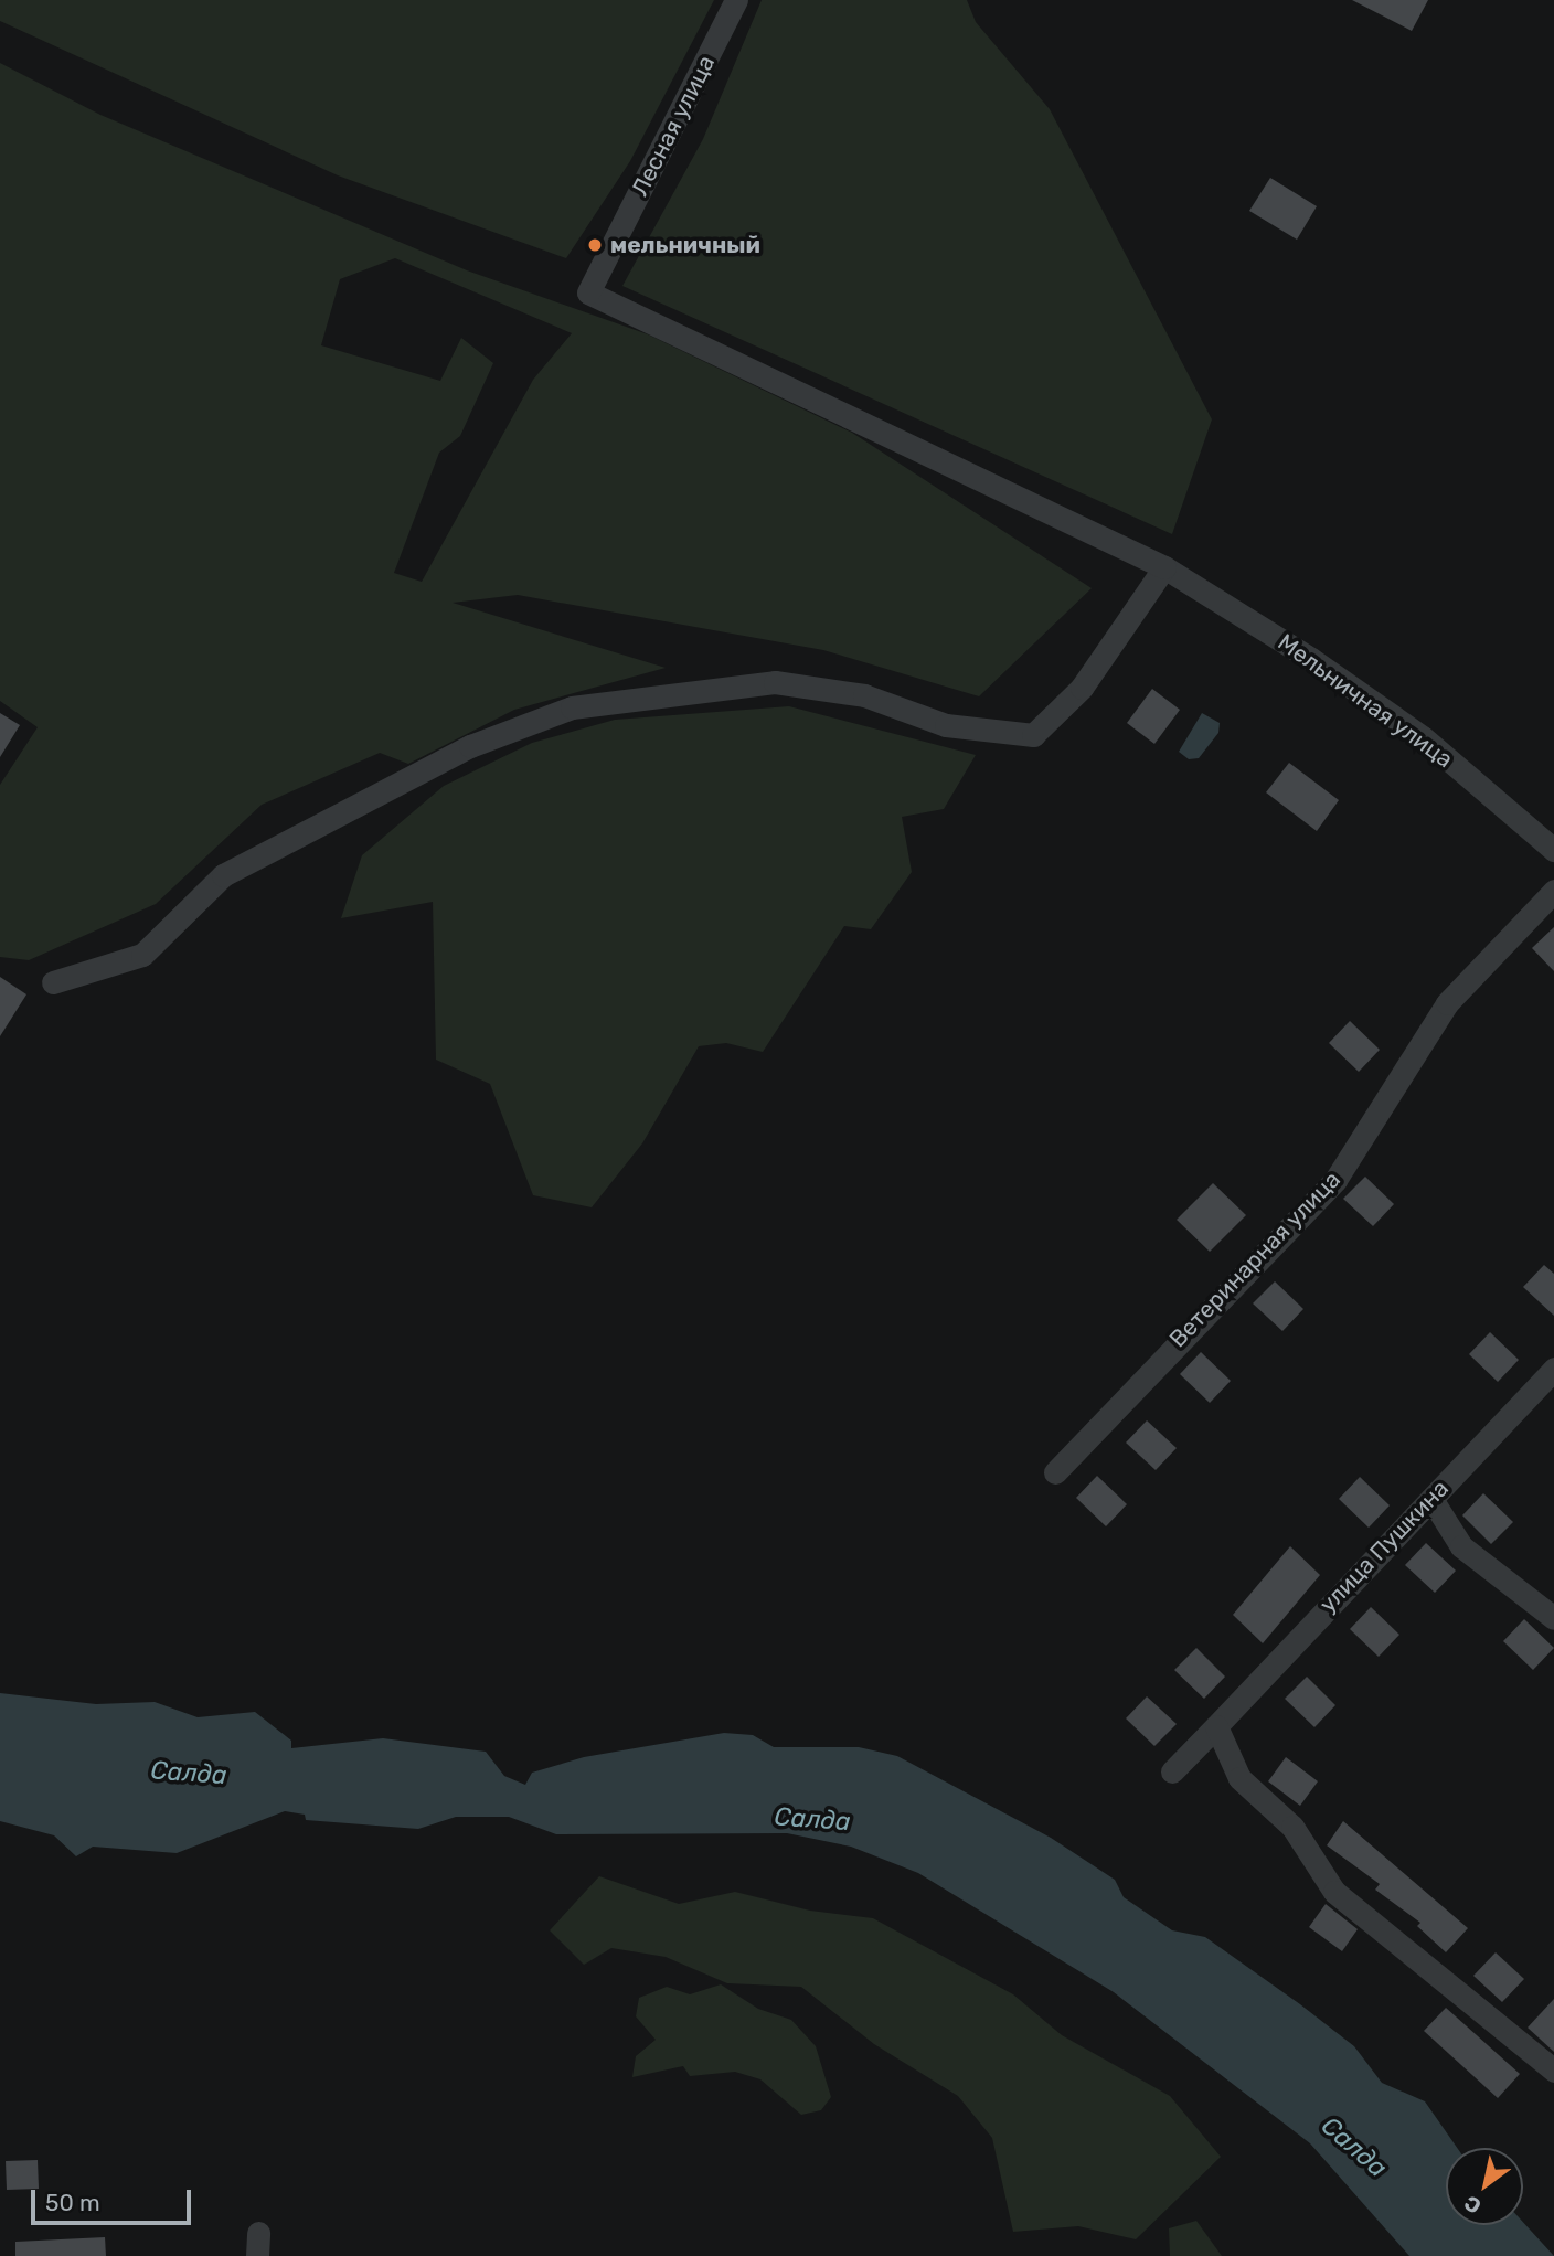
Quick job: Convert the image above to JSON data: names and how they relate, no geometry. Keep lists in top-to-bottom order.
{
  "streets": {
    "street": [
      "Лесная улица",
      "Мельничная улица",
      "Ветеринарная улица",
      "улица Пушкина"
    ]
  },
  "crossings": [
    ["Лесная улица", "Мельничная улица"]
  ],
  "water": ["Салда"],
  "places": ["мельничный"],
  "scale_bar": "50 m",
  "north": "bottom left"
}
